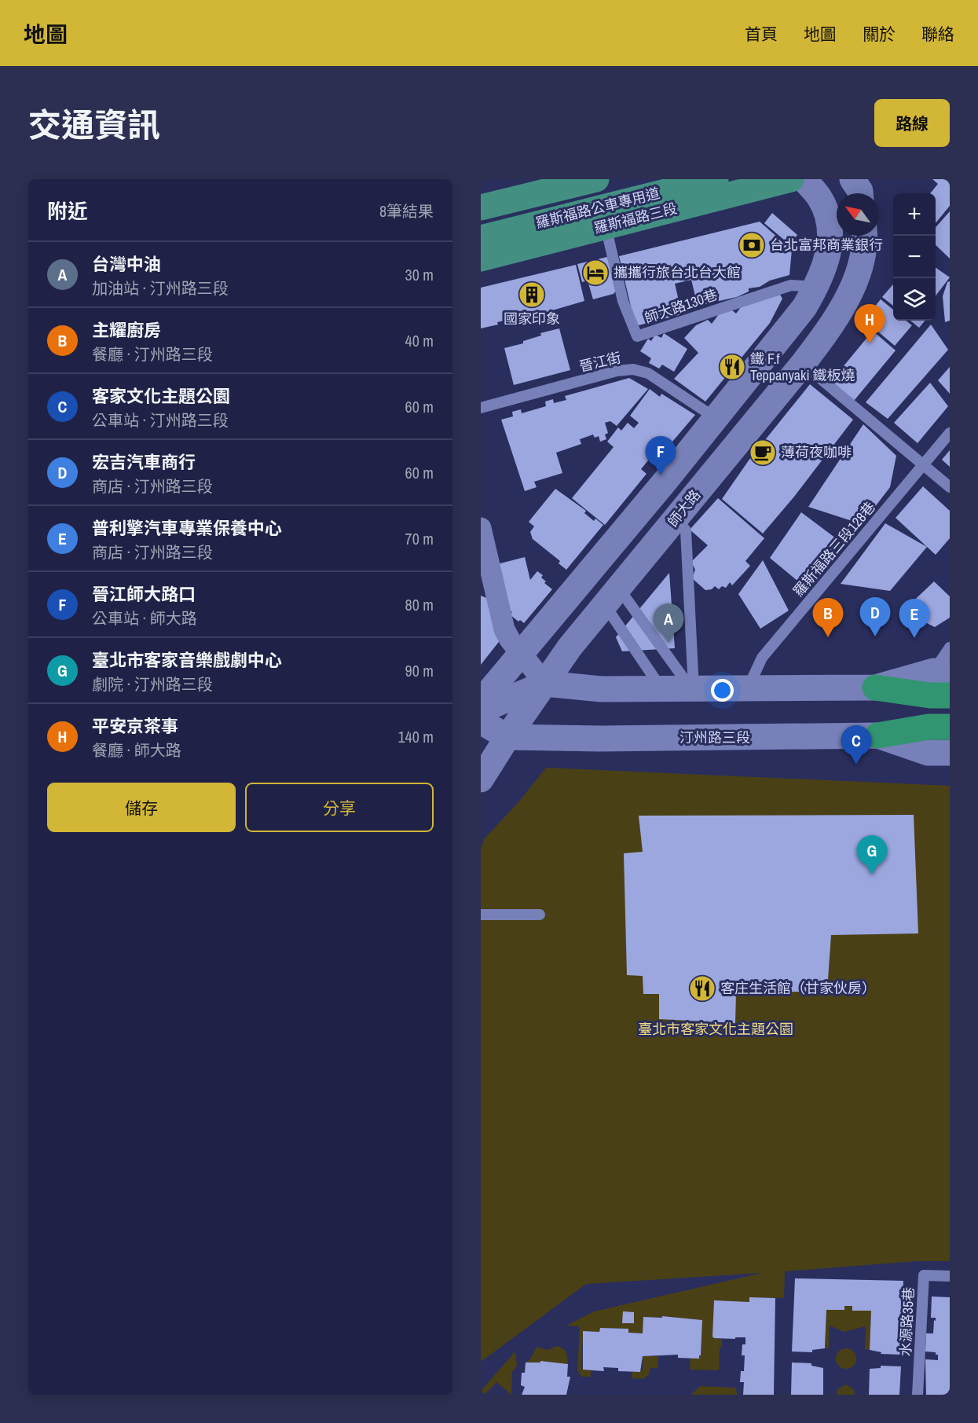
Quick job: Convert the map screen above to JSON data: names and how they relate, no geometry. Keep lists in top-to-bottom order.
{
  "streets": {
    "main road": ["羅斯福路公車專用道", "羅斯福路三段"],
    "street": ["師大路", "汀州路三段"],
    "lane": [
      "師大路130巷",
      "晉江街",
      "羅斯福路三段128巷",
      "水源路35巷"
    ]
  },
  "crossings": [
    ["羅斯福路三段", "師大路130巷"],
    ["師大路", "汀州路三段"]
  ],
  "parks": ["臺北市客家文化主題公園"],
  "places": {
    "bank": ["台北富邦商業銀行"],
    "hotel": ["攜攜行旅台北台大館"],
    "building": ["國家印象"],
    "restaurant": ["鐵 F.f Teppanyaki 鐵板燒", "客庄生活館（甘家伙房）"],
    "cafe": ["薄荷夜咖啡"]
  },
  "north": "top left",
  "page": {
    "header": "地圖",
    "nav": [
      "首頁",
      "地圖",
      "關於",
      "聯絡"
    ],
    "title": "交通資訊",
    "buttons": [
      "路線",
      ["儲存", "分享"]
    ],
    "heading": ["附近", "8筆結果"],
    "map_buttons": ["+", "−"],
    "list": [
      {
        "mark": "A",
        "name": "台灣中油",
        "note": "加油站 · 汀州路三段",
        "value": "30 m"
      },
      {
        "mark": "B",
        "name": "主耀廚房",
        "note": "餐廳 · 汀州路三段",
        "value": "40 m"
      },
      {
        "mark": "C",
        "name": "客家文化主題公園",
        "note": "公車站 · 汀州路三段",
        "value": "60 m"
      },
      {
        "mark": "D",
        "name": "宏吉汽車商行",
        "note": "商店 · 汀州路三段",
        "value": "60 m"
      },
      {
        "mark": "E",
        "name": "普利擎汽車專業保養中心",
        "note": "商店 · 汀州路三段",
        "value": "70 m"
      },
      {
        "mark": "F",
        "name": "晉江師大路口",
        "note": "公車站 · 師大路",
        "value": "80 m"
      },
      {
        "mark": "G",
        "name": "臺北市客家音樂戲劇中心",
        "note": "劇院 · 汀州路三段",
        "value": "90 m"
      },
      {
        "mark": "H",
        "name": "平安京茶事",
        "note": "餐廳 · 師大路",
        "value": "140 m"
      }
    ],
    "pins": [
      "H",
      "F",
      "D",
      "B",
      "E",
      "A",
      "C",
      "G"
    ]
  }
}
